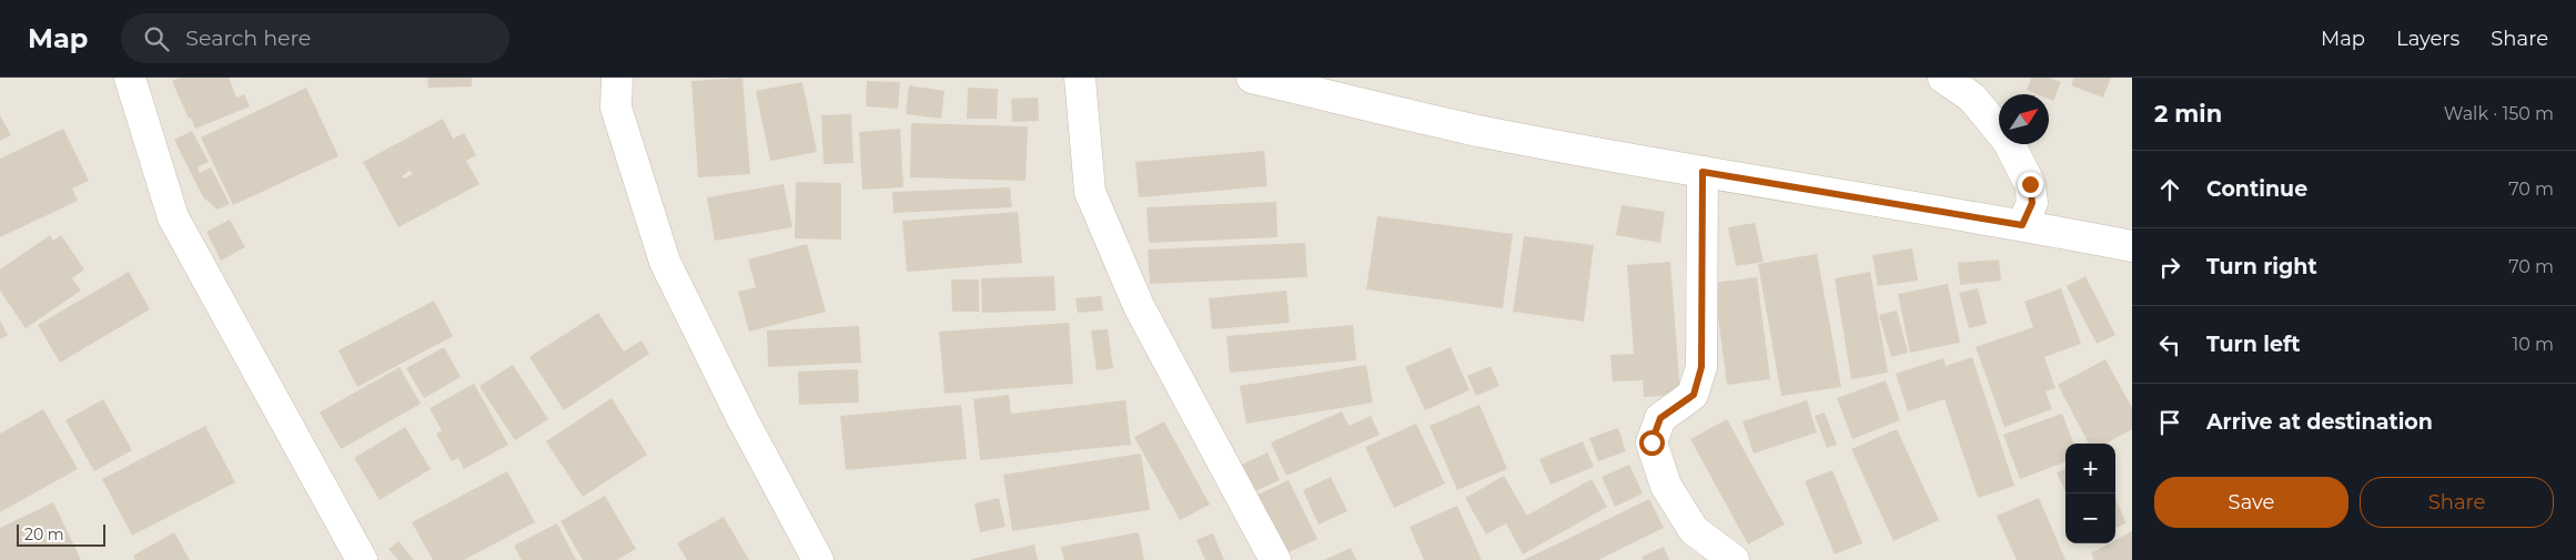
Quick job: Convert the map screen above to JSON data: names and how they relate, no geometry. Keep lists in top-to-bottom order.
{
  "scale_bar": "20 m",
  "north": "top right",
  "page": {
    "header": "Map",
    "search": "Search here",
    "nav": ["Map", "Layers", "Share"],
    "heading": ["2 min", "Walk · 150 m"],
    "list": [
      ["Continue", "70 m"],
      ["Turn right", "70 m"],
      ["Turn left", "10 m"],
      "Arrive at destination"
    ],
    "map_buttons": ["+", "−"],
    "buttons": ["Save", "Share"],
    "scale": "20 m"
  }
}
